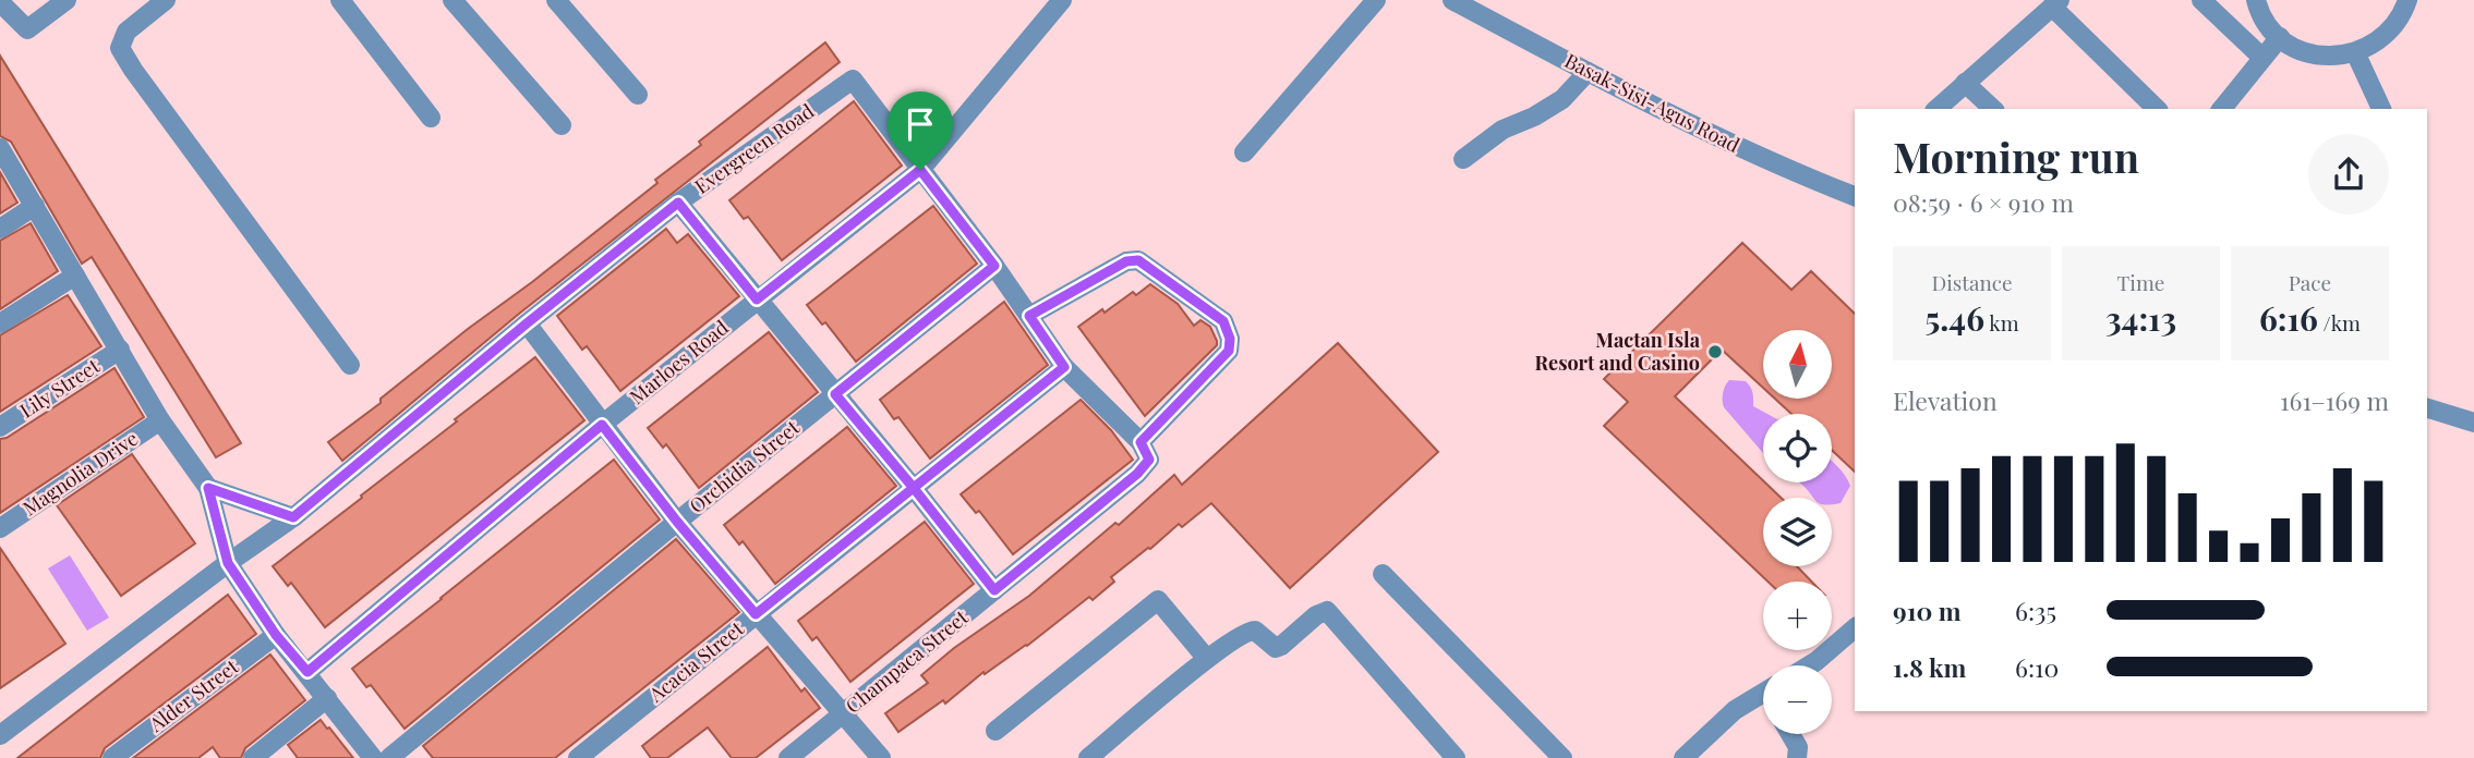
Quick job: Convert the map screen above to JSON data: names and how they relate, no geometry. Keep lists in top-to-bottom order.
{
  "streets": {
    "street": [
      "Basak-Sisi-Agus Road",
      "Evergreen Road",
      "Marloes Road",
      "Lily Street",
      "Orchidia Street",
      "Magnolia Drive",
      "Acacia Street",
      "Champaca Street",
      "Alder Street"
    ]
  },
  "crossings": [
    ["Evergreen Road", "Marloes Road"]
  ],
  "places": ["Mactan Isla Resort and Casino"],
  "north": "top",
  "page": {
    "heading": ["Morning run", "08:59 · 6 × 910 m"],
    "stats": [
      ["Distance", "5.46 km"],
      ["Time", "34:13"],
      ["Pace", "6:16 /km"]
    ],
    "map_buttons": ["+", "−"],
    "chart": ["Elevation", "161–169 m"],
    "list": [
      {
        "name": "910 m",
        "note": "6:35"
      },
      {
        "name": "1.8 km",
        "note": "6:10"
      }
    ]
  }
}
